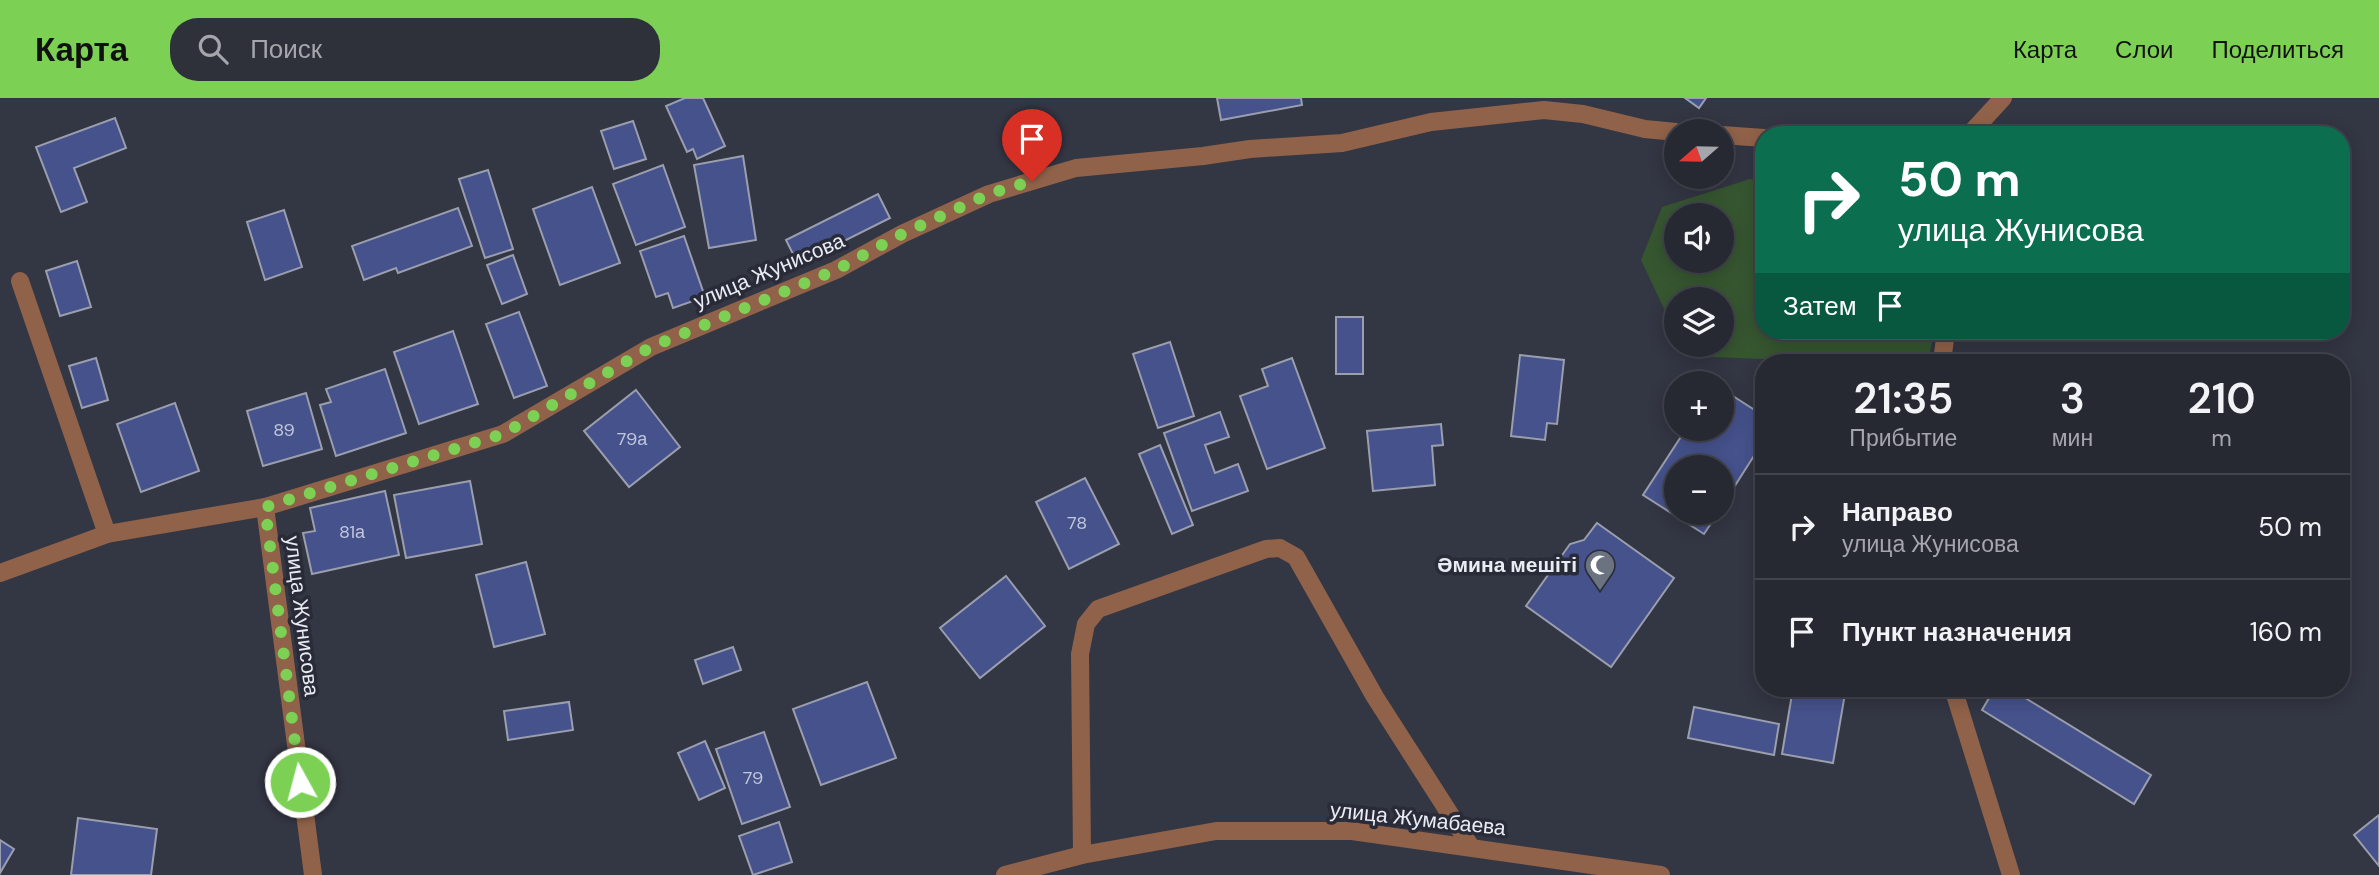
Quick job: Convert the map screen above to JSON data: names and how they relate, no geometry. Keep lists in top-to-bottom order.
{
  "streets": {
    "street": ["улица Жунисова", "улица Жумабаева"]
  },
  "places": {
    "mosque": ["Әмина мешіті"]
  },
  "house_numbers": [
    "89",
    "79а",
    "78",
    "81а",
    "79"
  ],
  "north": "left",
  "page": {
    "header": "Карта",
    "search": "Поиск",
    "nav": ["Карта", "Слои", "Поделиться"],
    "map_buttons": ["+", "−"],
    "turn": ["50 m", "улица Жунисова"],
    "then": "Затем",
    "eta": [
      "21:35",
      "Прибытие",
      "3",
      "мин",
      "210",
      "m"
    ],
    "list": [
      {
        "name": "Направо",
        "note": "улица Жунисова",
        "value": "50 m"
      },
      {
        "name": "Пункт назначения",
        "value": "160 m"
      }
    ]
  }
}
